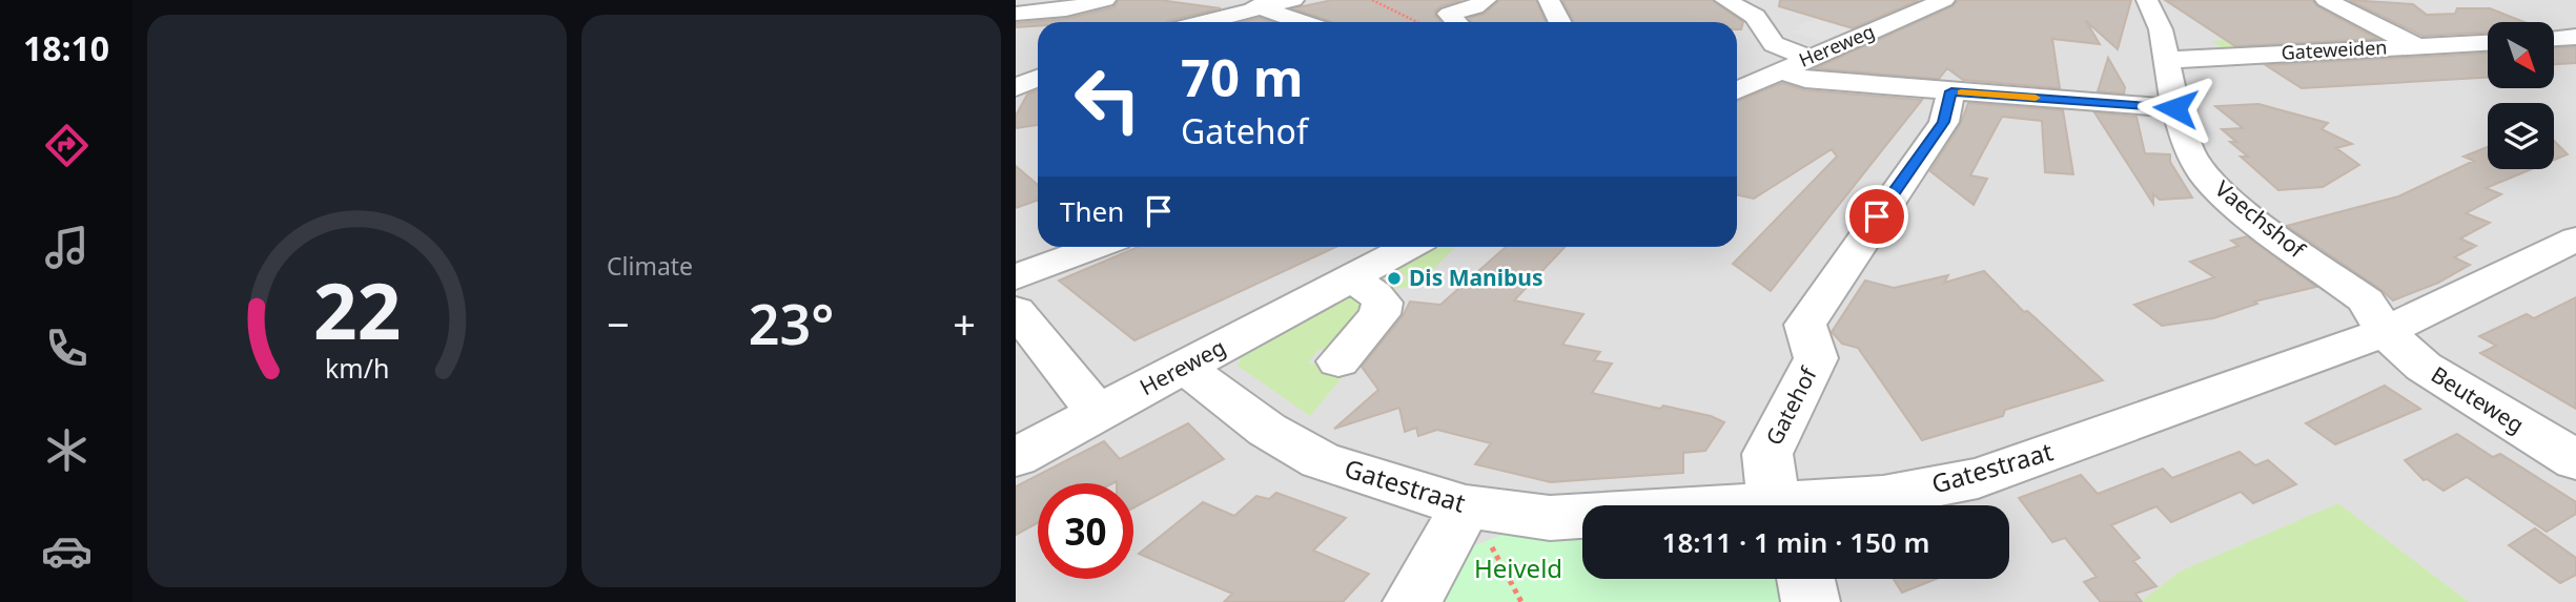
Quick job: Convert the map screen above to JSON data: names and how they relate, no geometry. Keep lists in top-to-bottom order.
{
  "streets": {
    "street": [
      "Hereweg",
      "Gateweiden",
      "Vaechshof",
      "Beuteweg",
      "Gatehof",
      "Gatestraat"
    ]
  },
  "crossings": [
    ["Hereweg", "Gatestraat"],
    ["Gateweiden", "Vaechshof"],
    ["Vaechshof", "Beuteweg"],
    ["Vaechshof", "Gatestraat"],
    ["Beuteweg", "Gatestraat"]
  ],
  "parks": ["Heiveld"],
  "places": ["Dis Manibus"],
  "north": "bottom right",
  "page": {
    "tabs": "18:10",
    "tile": "Climate",
    "turn": ["70 m", "Gatehof"],
    "then": "Then",
    "heat": ["−", "23°", "+"],
    "limit": "30",
    "trip": "18:11 · 1 min · 150 m",
    "gauge": ["22", "km/h"]
  }
}
